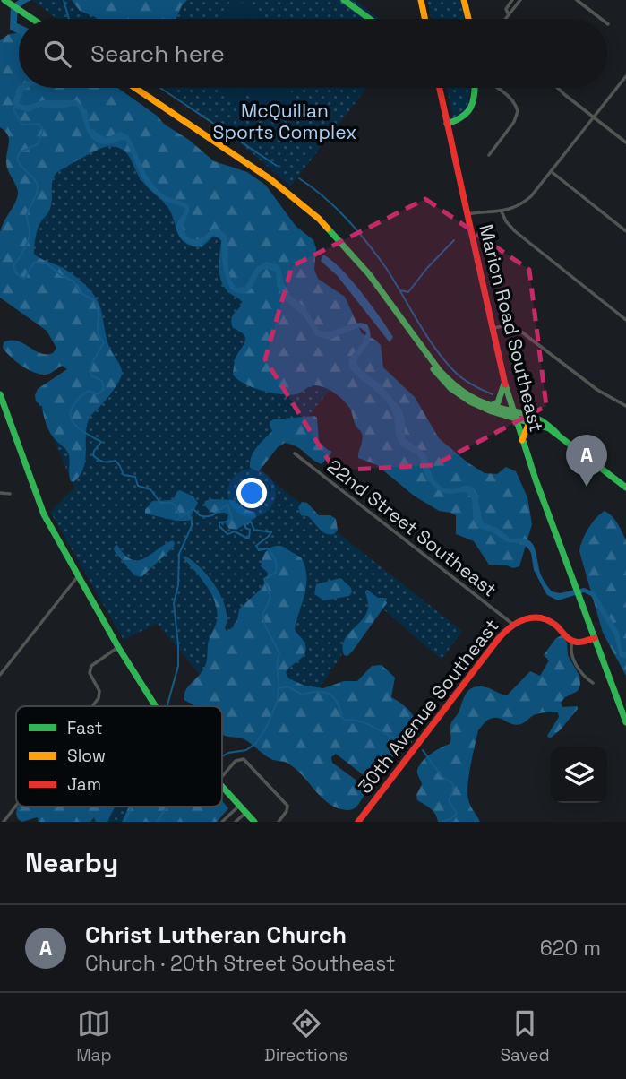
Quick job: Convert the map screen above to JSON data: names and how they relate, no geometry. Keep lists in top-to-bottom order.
{
  "streets": {
    "street": ["Marion Road Southeast", "22nd Street Southeast", "30th Avenue Southeast"]
  },
  "crossings": [
    ["22nd Street Southeast", "30th Avenue Southeast"]
  ],
  "parks": ["McQuillan Sports Complex"],
  "legend": ["Fast", "Slow", "Jam"],
  "page": {
    "search": "Search here",
    "pins": "A",
    "heading": "Nearby",
    "list": [
      {
        "mark": "A",
        "name": "Christ Lutheran Church",
        "note": "Church · 20th Street Southeast",
        "value": "620 m"
      }
    ],
    "nav": ["Map", "Directions", "Saved"]
  }
}
